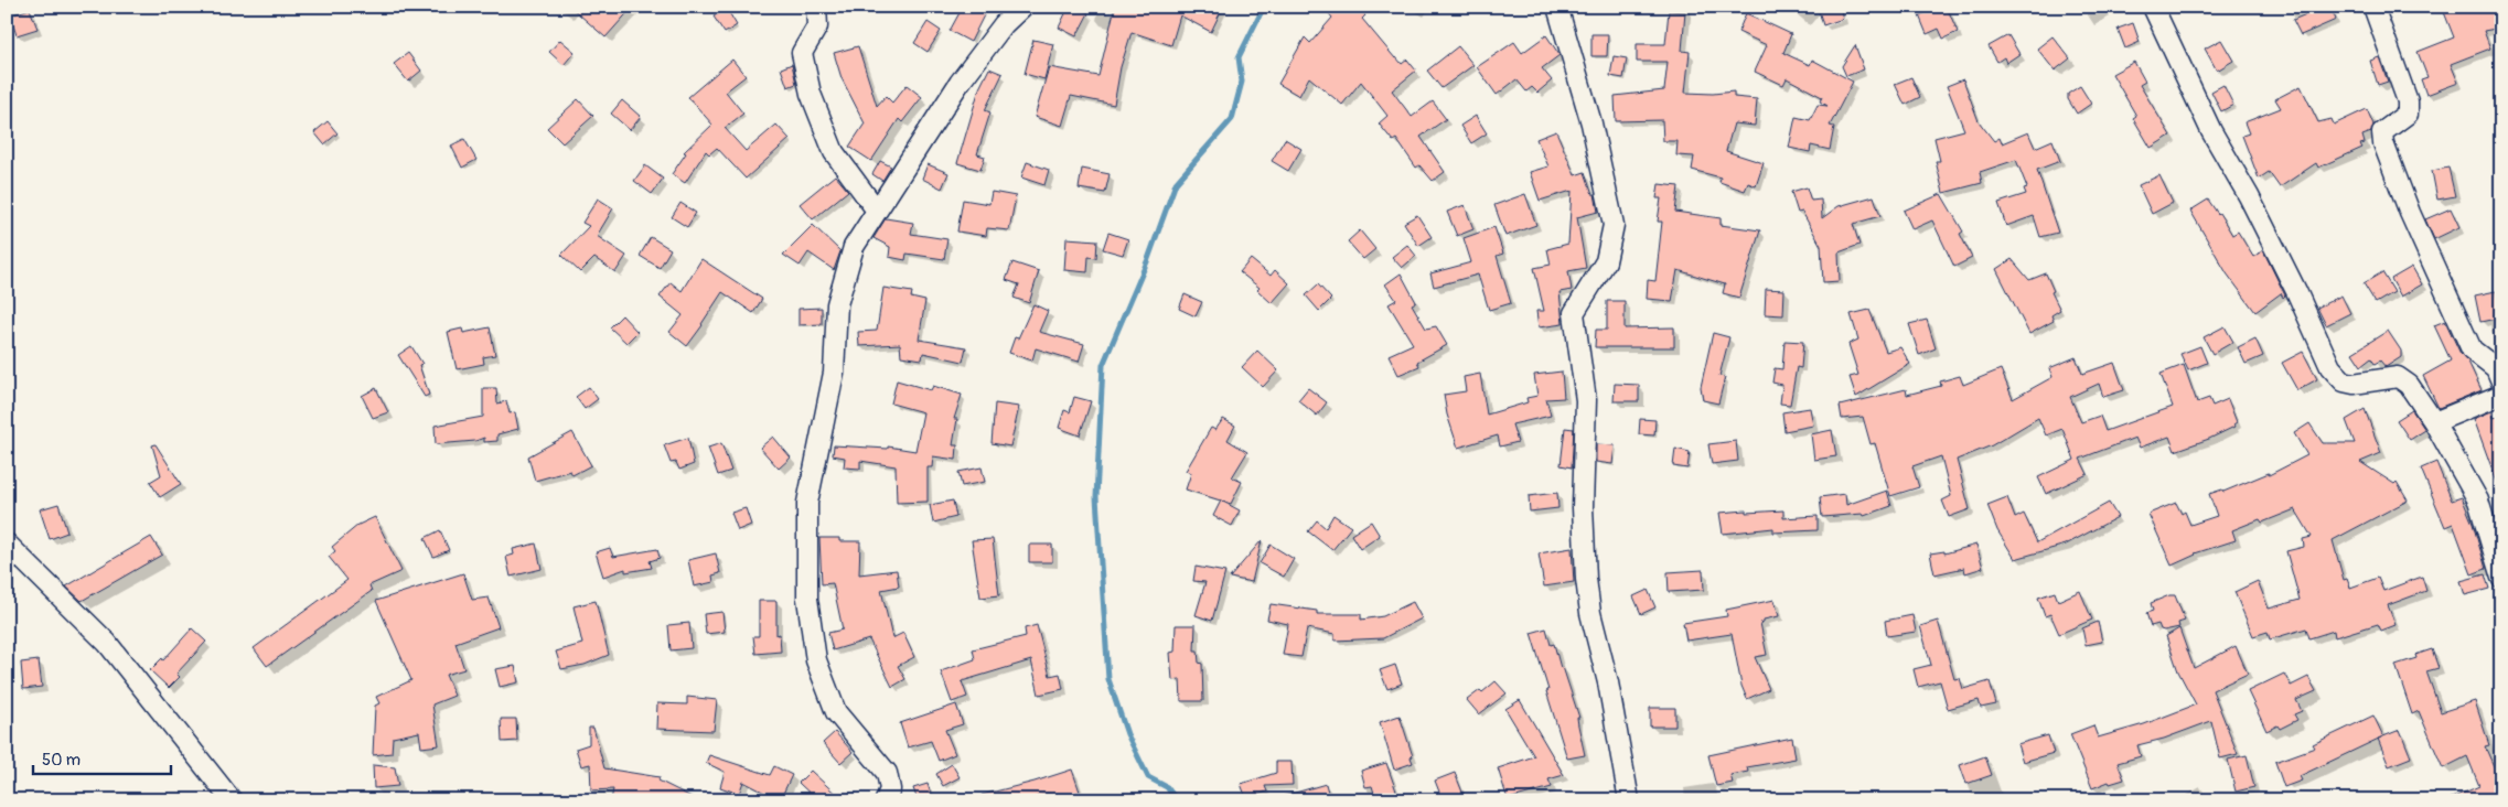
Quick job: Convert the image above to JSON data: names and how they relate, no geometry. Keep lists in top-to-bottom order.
{
  "scale_bar": "50 m"
}
